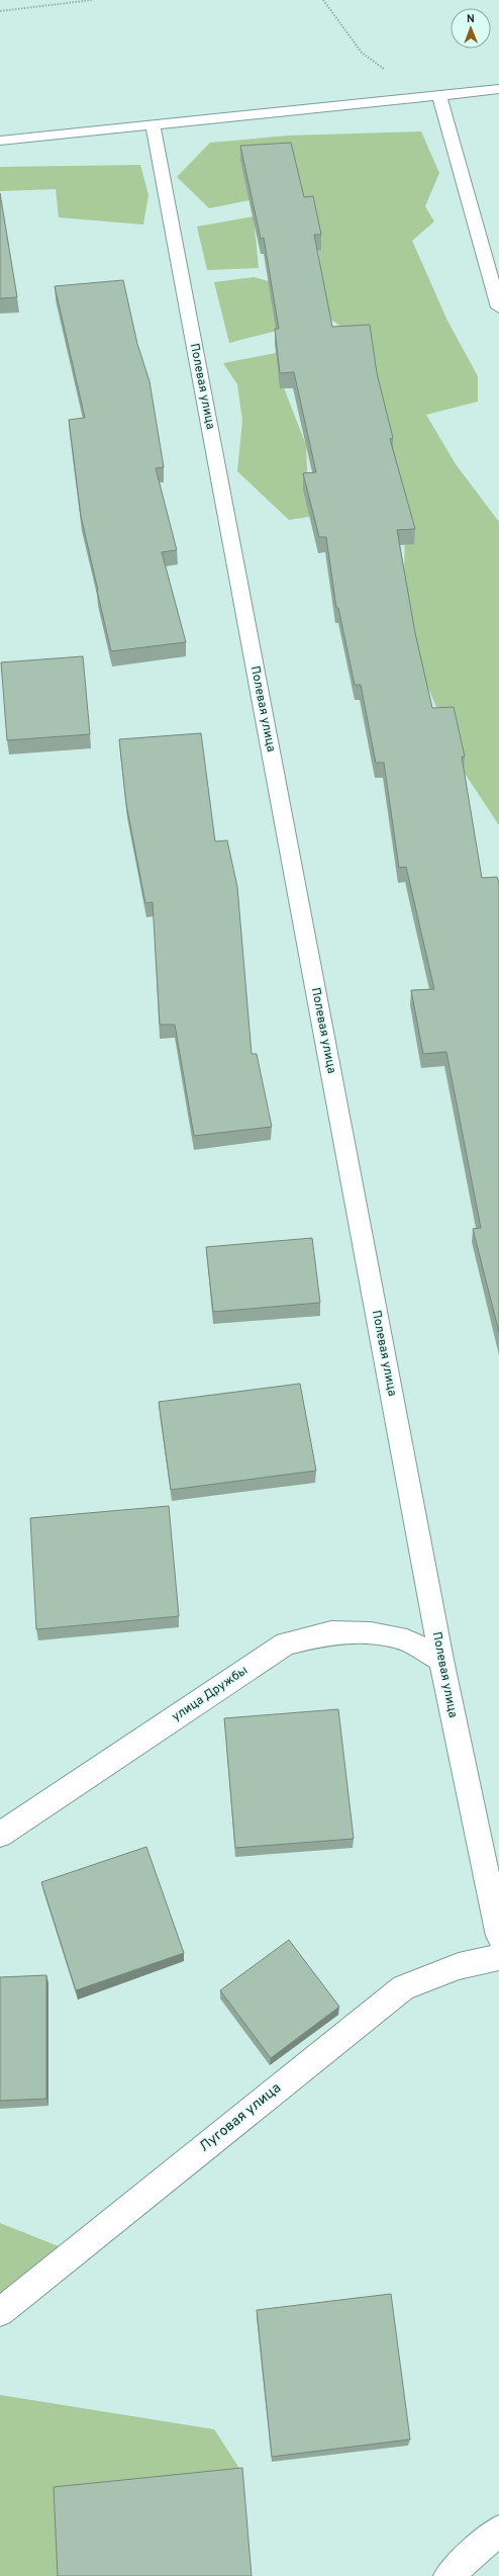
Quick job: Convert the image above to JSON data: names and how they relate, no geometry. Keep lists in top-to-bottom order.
{
  "streets": {
    "street": ["Полевая улица", "улица Дружбы", "Луговая улица"]
  },
  "crossings": [
    ["Полевая улица", "улица Дружбы"]
  ],
  "north": "top"
}
